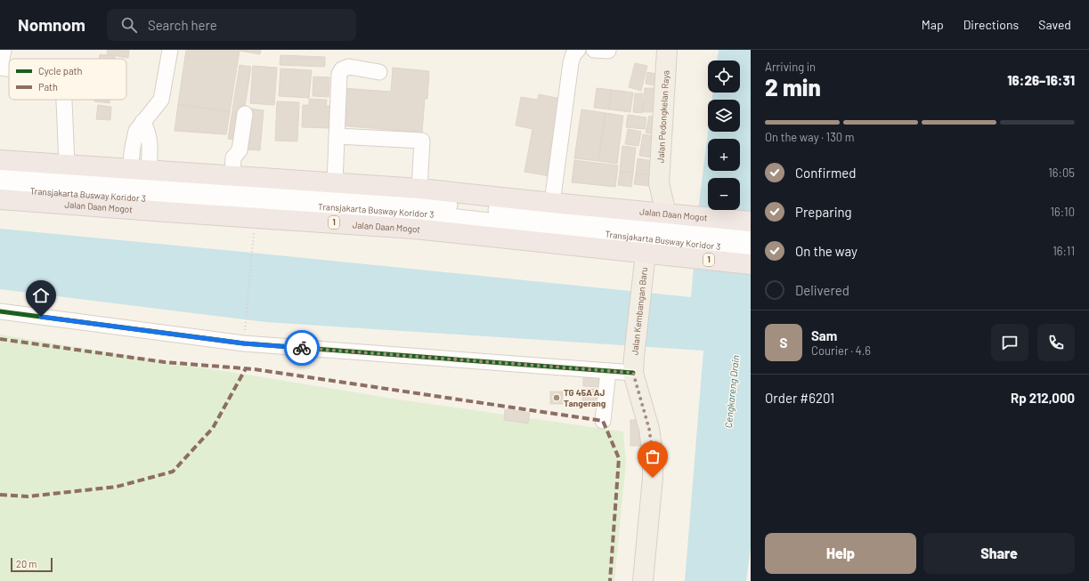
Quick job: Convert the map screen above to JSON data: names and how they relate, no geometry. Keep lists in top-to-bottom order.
{
  "streets": {
    "highway": ["Jalan Daan Mogot", "1"],
    "main road": ["Jalan Pedongkelan Raya", "Jalan Kembangan Baru"],
    "street": ["Transjakarta Busway Koridor 3"]
  },
  "crossings": [
    ["Jalan Pedongkelan Raya", "Jalan Daan Mogot"],
    ["Jalan Daan Mogot", "Jalan Kembangan Baru"]
  ],
  "water": ["Cengkareng Drain"],
  "places": ["TG 45A AJ Tangerang"],
  "legend": ["Cycle path", "Path"],
  "scale_bar": "20 m",
  "page": {
    "header": "Nomnom",
    "search": "Search here",
    "nav": ["Map", "Directions", "Saved"],
    "heading": ["2 min", "Arriving in", "16:26–16:31"],
    "panel": [
      "Sam",
      "Courier · 4.6",
      "Order #6201",
      "Rp 212,000"
    ],
    "map_buttons": ["+", "−"],
    "bar": "On the way · 130 m",
    "list": [
      ["Confirmed", "16:05"],
      ["Preparing", "16:10"],
      ["On the way", "16:11"],
      "Delivered"
    ],
    "round": "S",
    "buttons": ["Help", "Share"],
    "scale": "20 m"
  }
}
